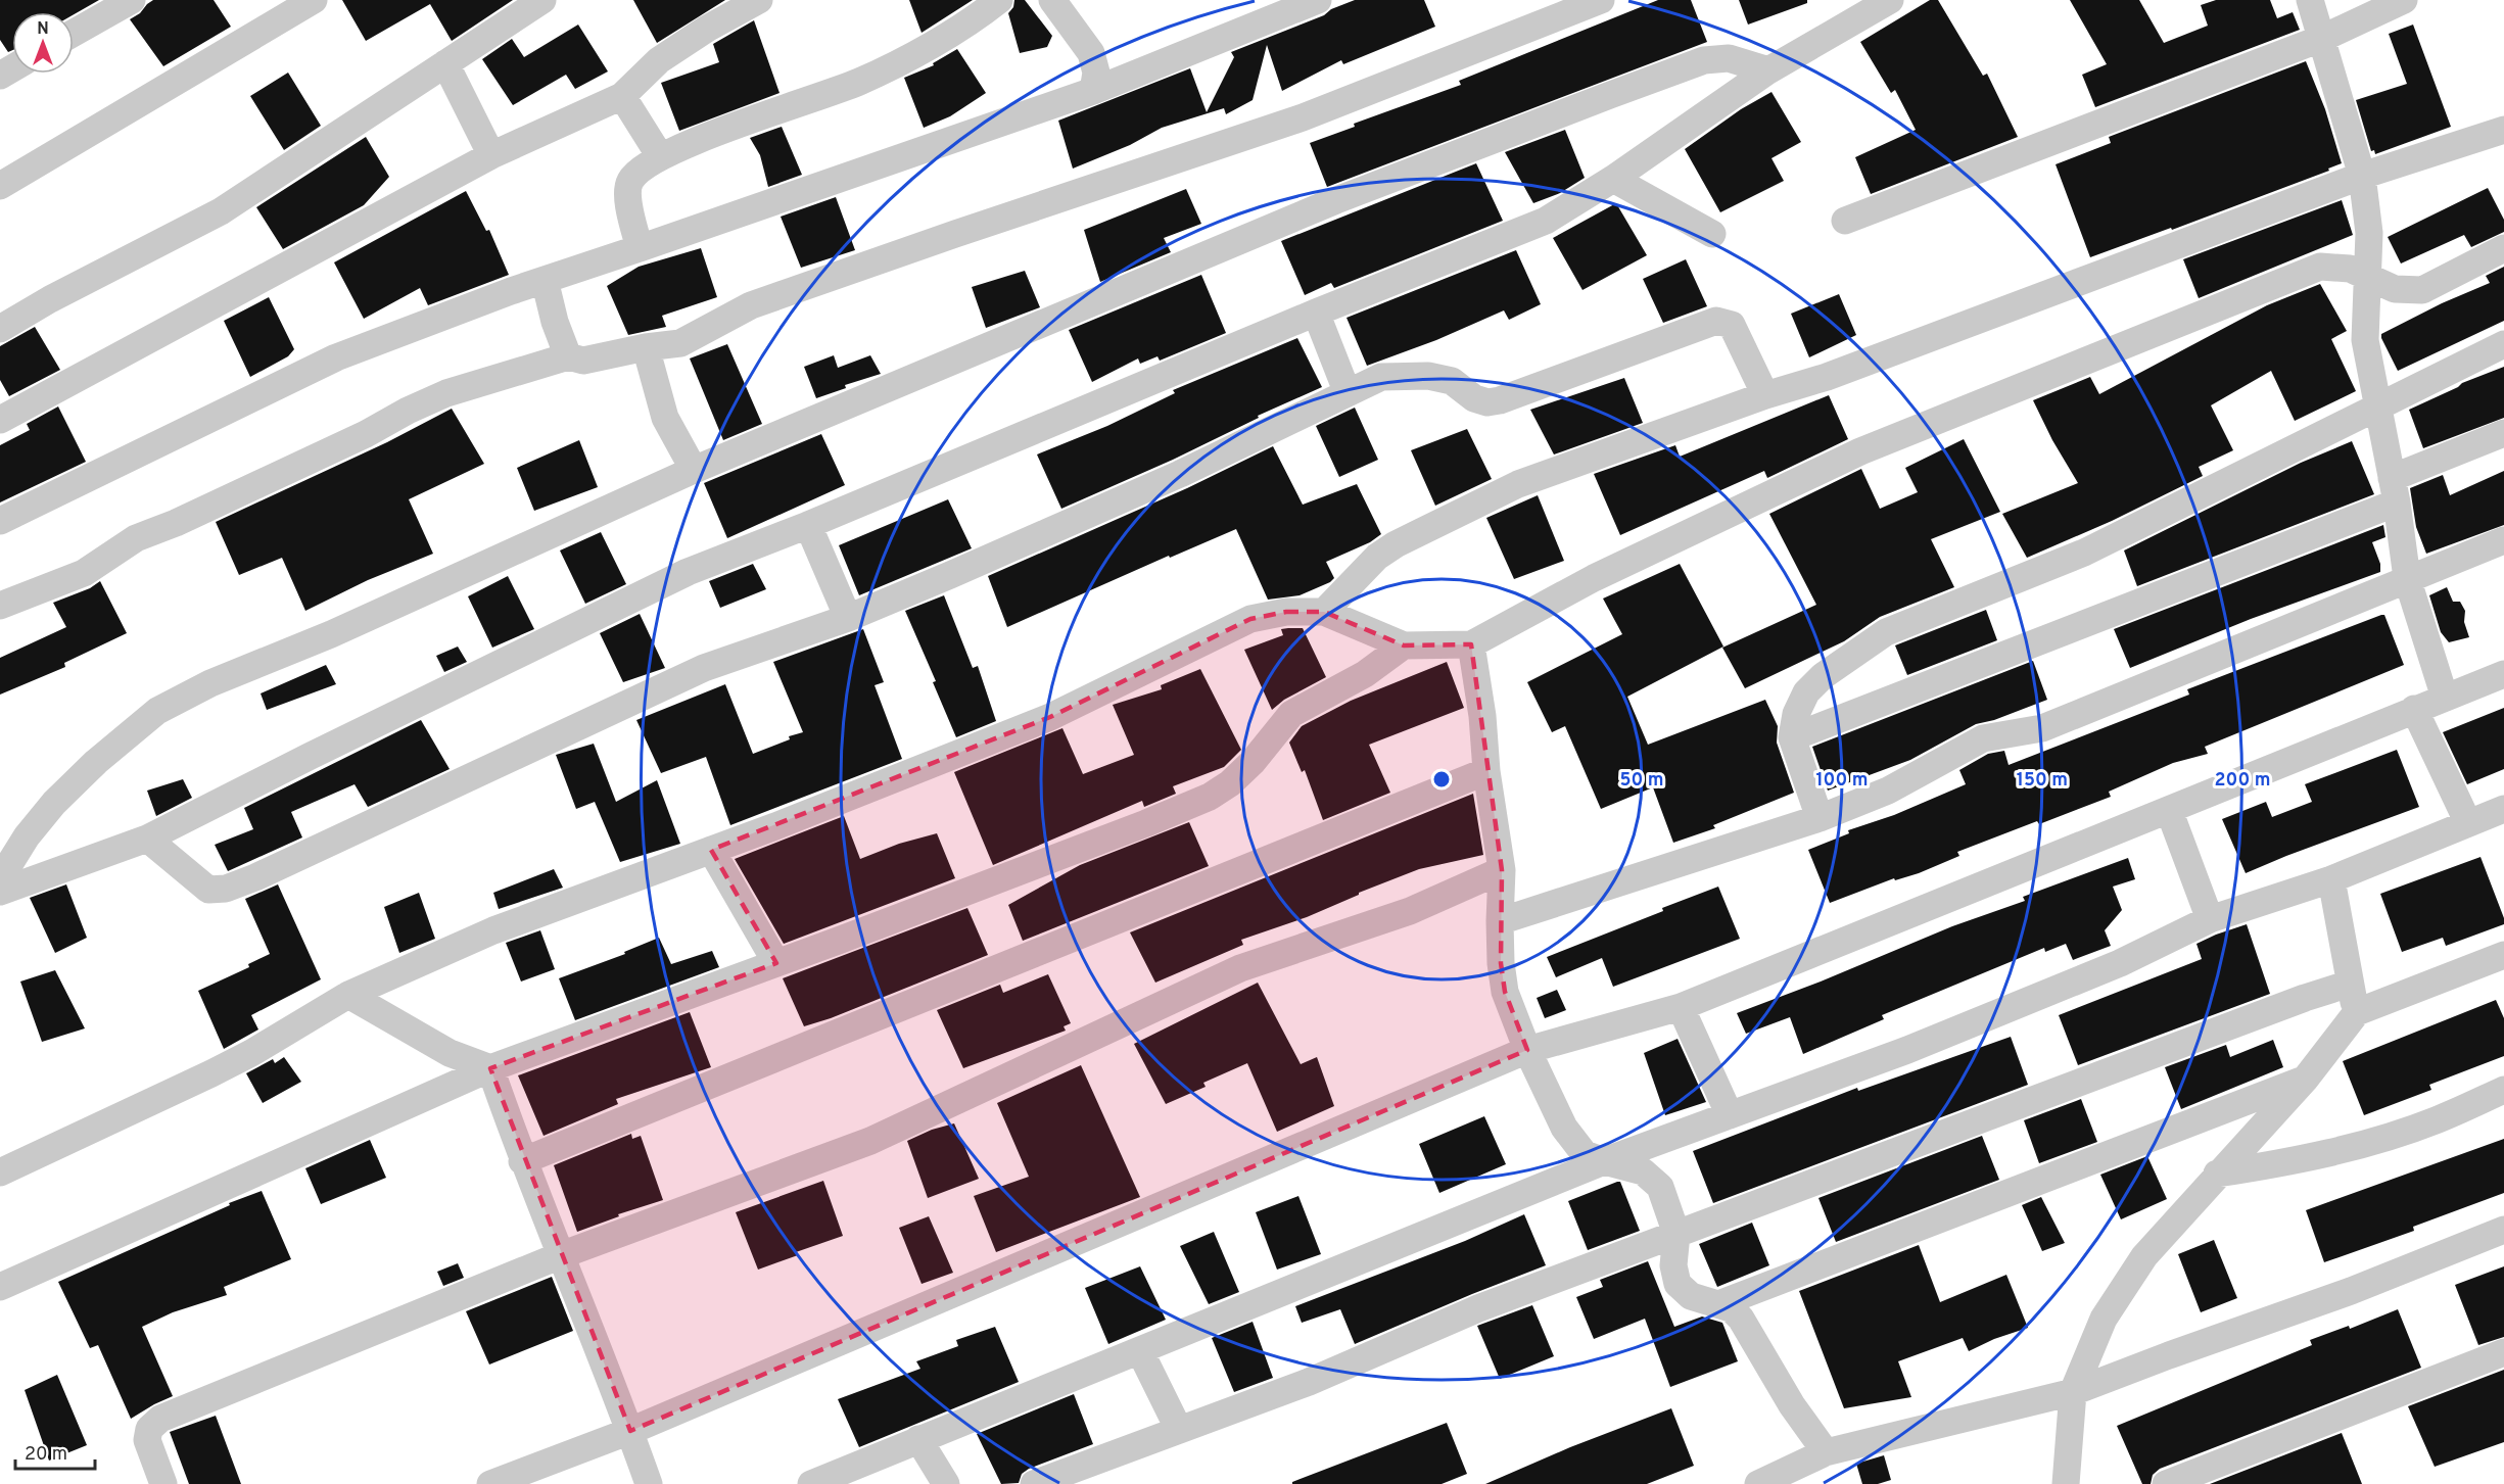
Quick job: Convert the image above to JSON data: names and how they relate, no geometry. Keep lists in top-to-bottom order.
{
  "scale_bar": "20 m",
  "north": "top",
  "rings": [
    "50 m",
    "100 m",
    "150 m",
    "200 m"
  ]
}
